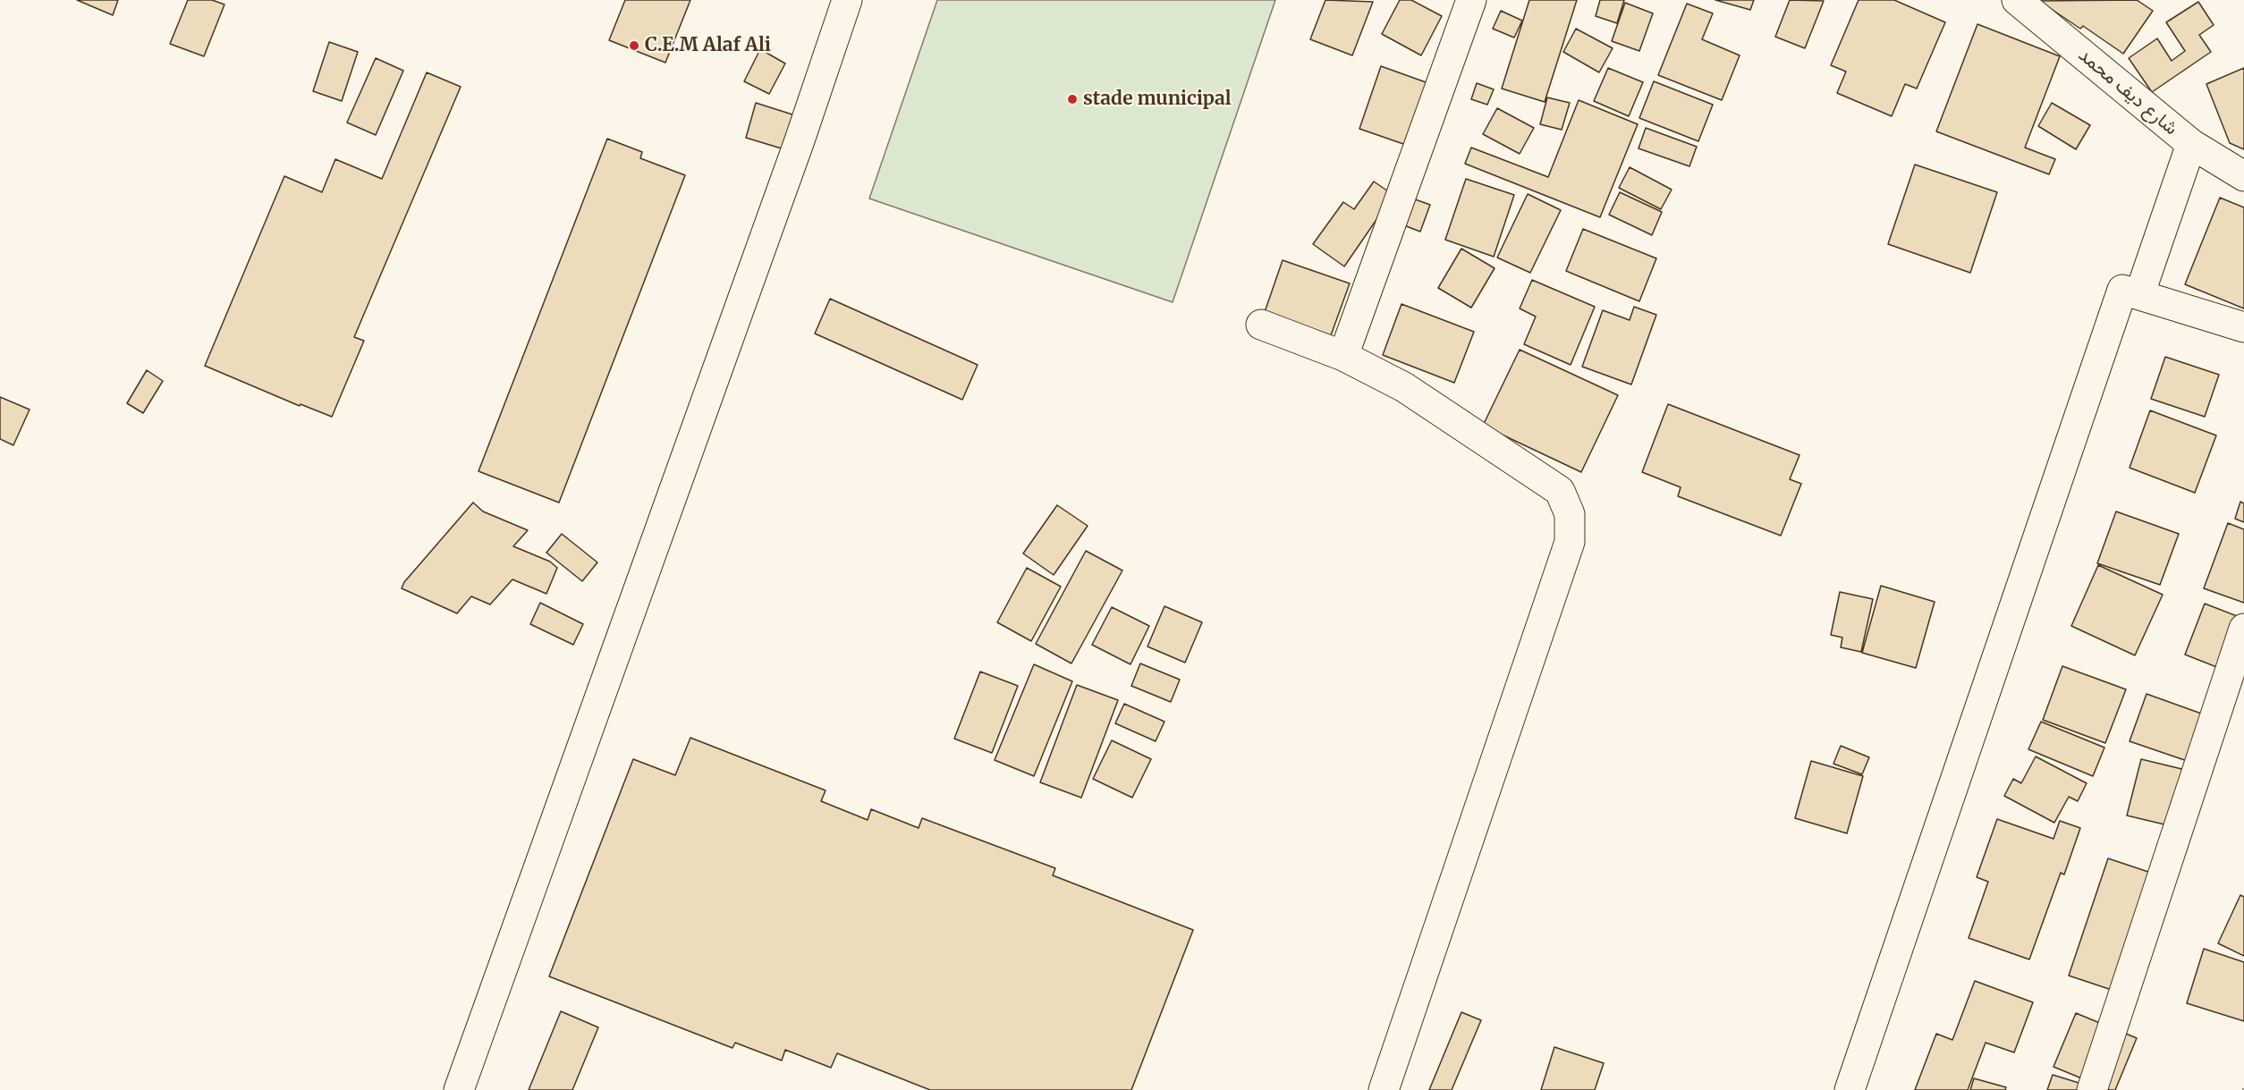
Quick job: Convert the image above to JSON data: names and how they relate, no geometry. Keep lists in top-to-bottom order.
{
  "streets": {
    "street": ["شارع ديف محمد"]
  },
  "places": ["C.E.M Alaf Ali", "stade municipal"]
}
